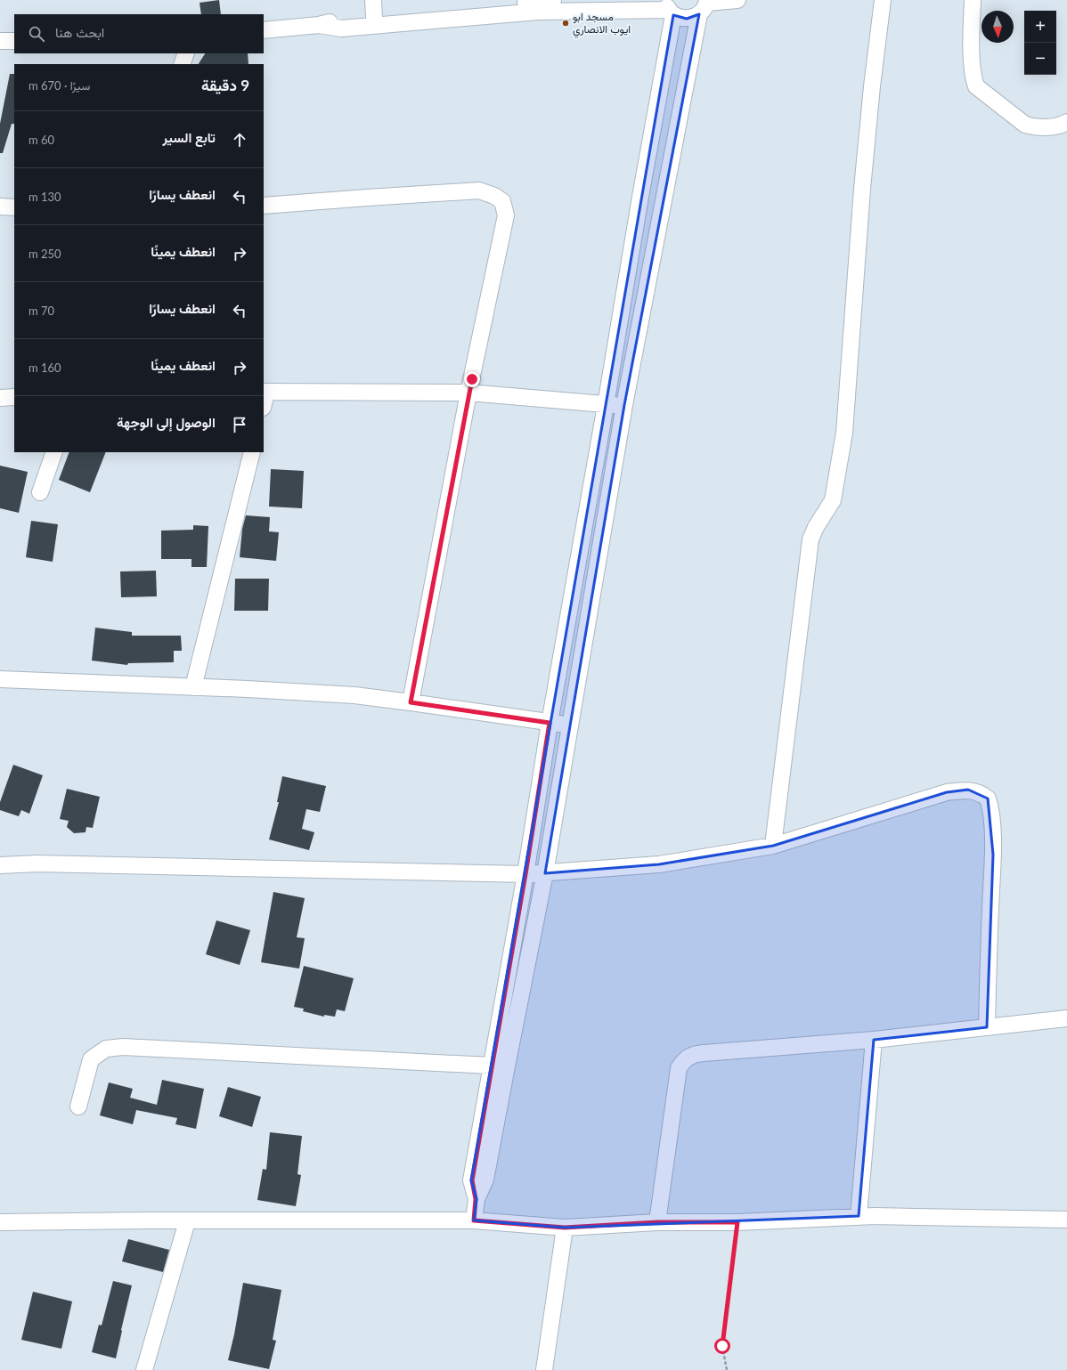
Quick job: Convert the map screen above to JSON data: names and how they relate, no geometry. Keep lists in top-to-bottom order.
{
  "places": ["مسجد ابو ايوب الانصاري"],
  "north": "bottom",
  "page": {
    "map_buttons": ["+", "−"],
    "search": "ابحث هنا",
    "heading": ["9 دقيقة", "سيرًا · 670 m"],
    "list": [
      ["تابع السير", "60 m"],
      ["انعطف يسارًا", "130 m"],
      ["انعطف يمينًا", "250 m"],
      ["انعطف يسارًا", "70 m"],
      ["انعطف يمينًا", "160 m"],
      "الوصول إلى الوجهة"
    ]
  }
}
